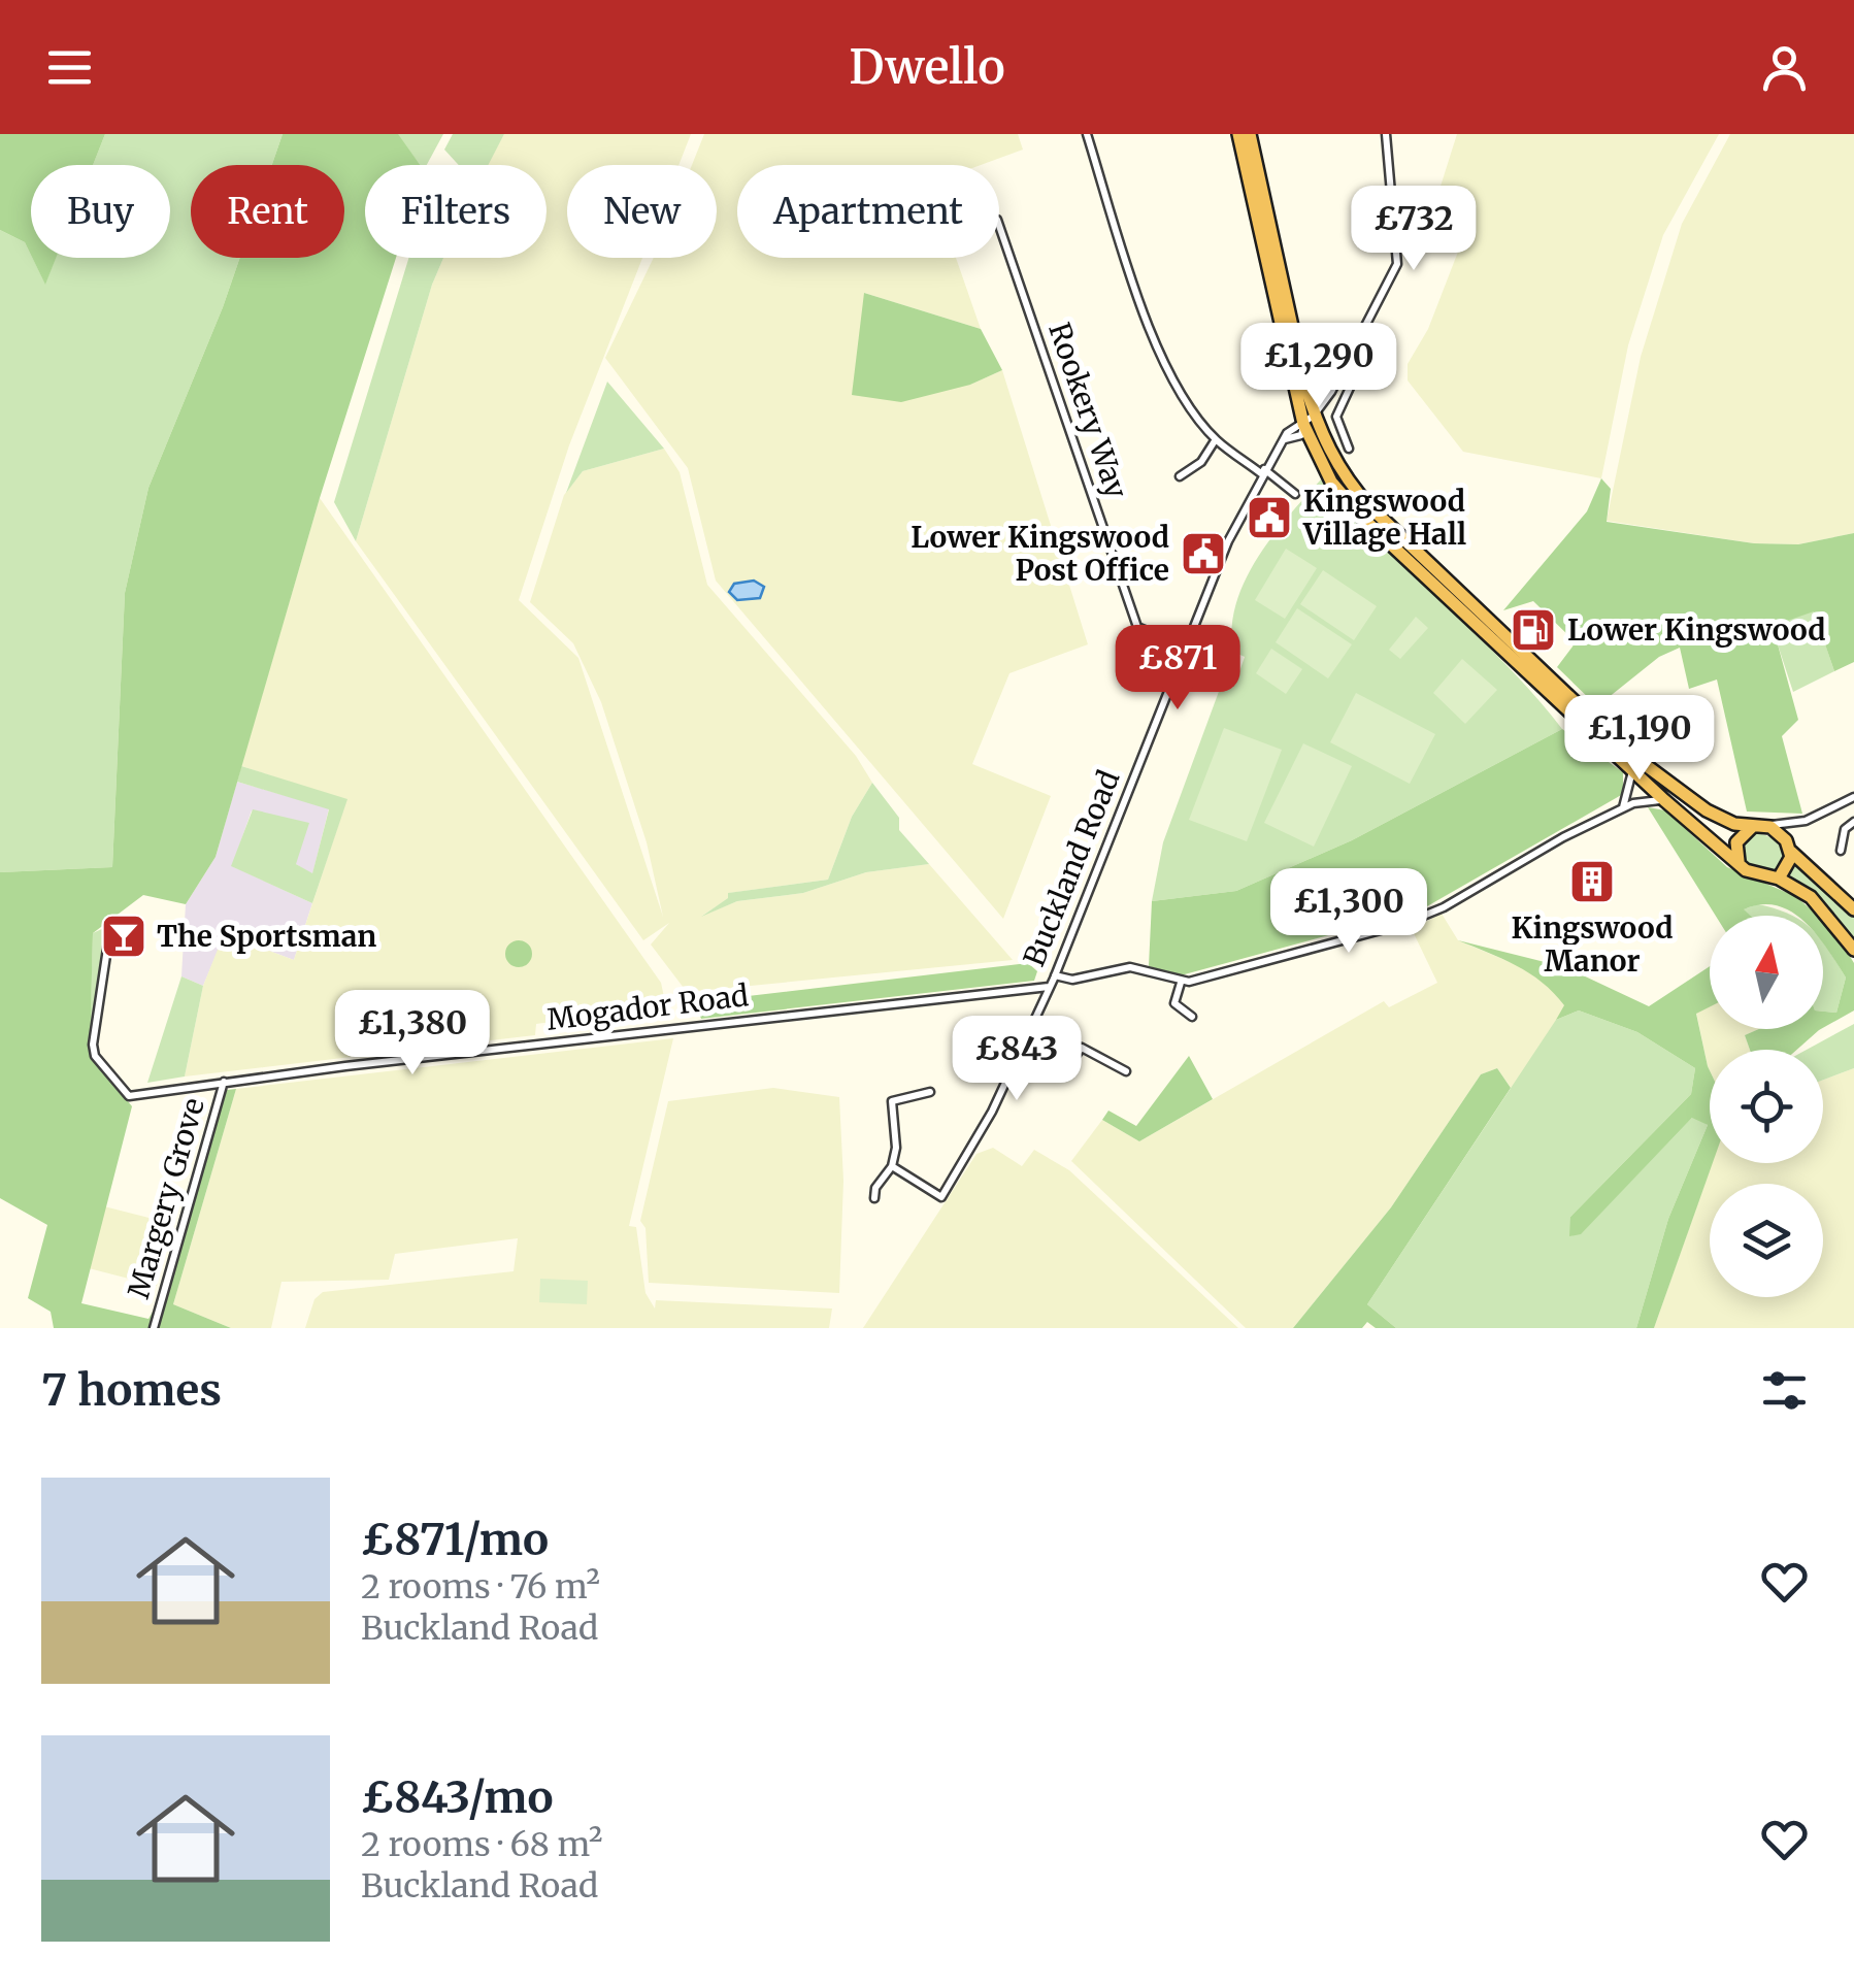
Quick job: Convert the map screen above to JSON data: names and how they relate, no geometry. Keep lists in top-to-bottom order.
{
  "streets": {
    "street": [
      "Rookery Way",
      "Buckland Road",
      "Mogador Road",
      "Margery Grove"
    ]
  },
  "crossings": [
    ["Rookery Way", "Buckland Road"],
    ["Buckland Road", "Mogador Road"],
    ["Mogador Road", "Margery Grove"]
  ],
  "places": {
    "public building": ["Kingswood Village Hall", "Lower Kingswood Post Office"],
    "fuel station": ["Lower Kingswood"],
    "building": ["Kingswood Manor"],
    "bar": ["The Sportsman"]
  },
  "north": "top",
  "page": {
    "header": "Dwello",
    "chip": [
      "Buy",
      "Rent",
      "Filters",
      "New",
      "Apartment"
    ],
    "price": [
      "£732",
      "£1,290",
      "£871",
      "£1,190",
      "£1,300",
      "£1,380",
      "£843"
    ],
    "heading": "7 homes",
    "list": [
      {
        "name": "£871/mo",
        "note": "2 rooms · 76 m² · Buckland Road"
      },
      {
        "name": "£843/mo",
        "note": "2 rooms · 68 m² · Buckland Road"
      }
    ]
  }
}
